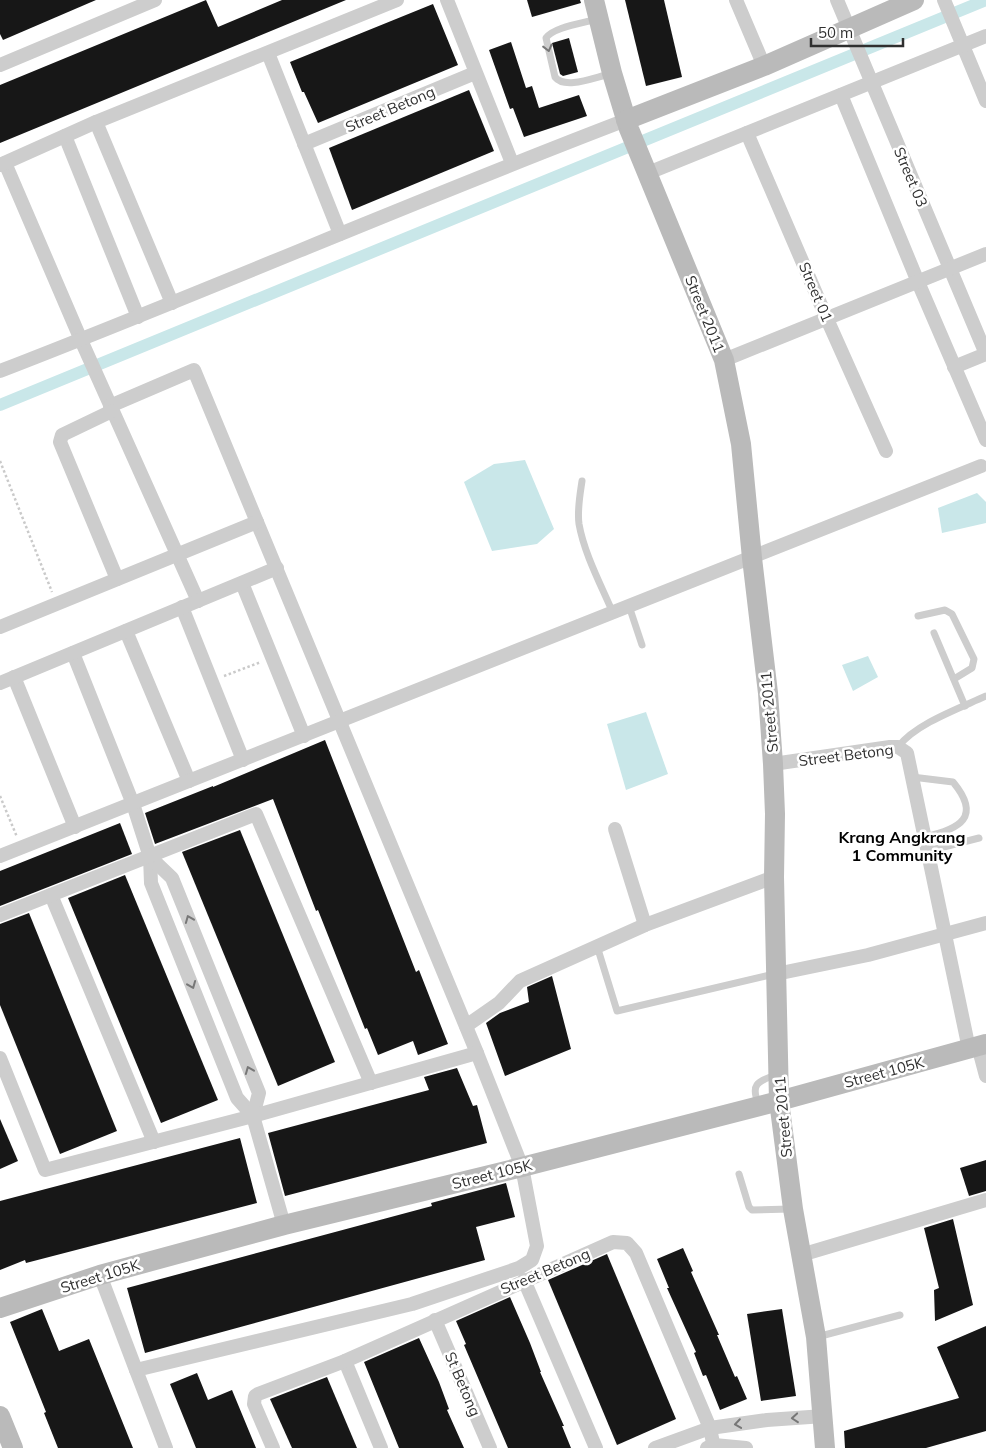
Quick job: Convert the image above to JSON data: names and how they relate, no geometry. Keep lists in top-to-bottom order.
{
  "streets": {
    "main road": ["Street 2011", "Street 105K"],
    "street": [
      "Street Betong",
      "Street 03",
      "Street 01",
      "St Betong"
    ]
  },
  "crossings": [
    ["Street Betong", "Street 2011"],
    ["Street Betong", "Street 105K"],
    ["Street Betong", "St Betong"],
    ["Street 2011", "Street 105K"]
  ],
  "districts": ["Krang Angkrang 1 Community"],
  "scale_bar": "50 m"
}
